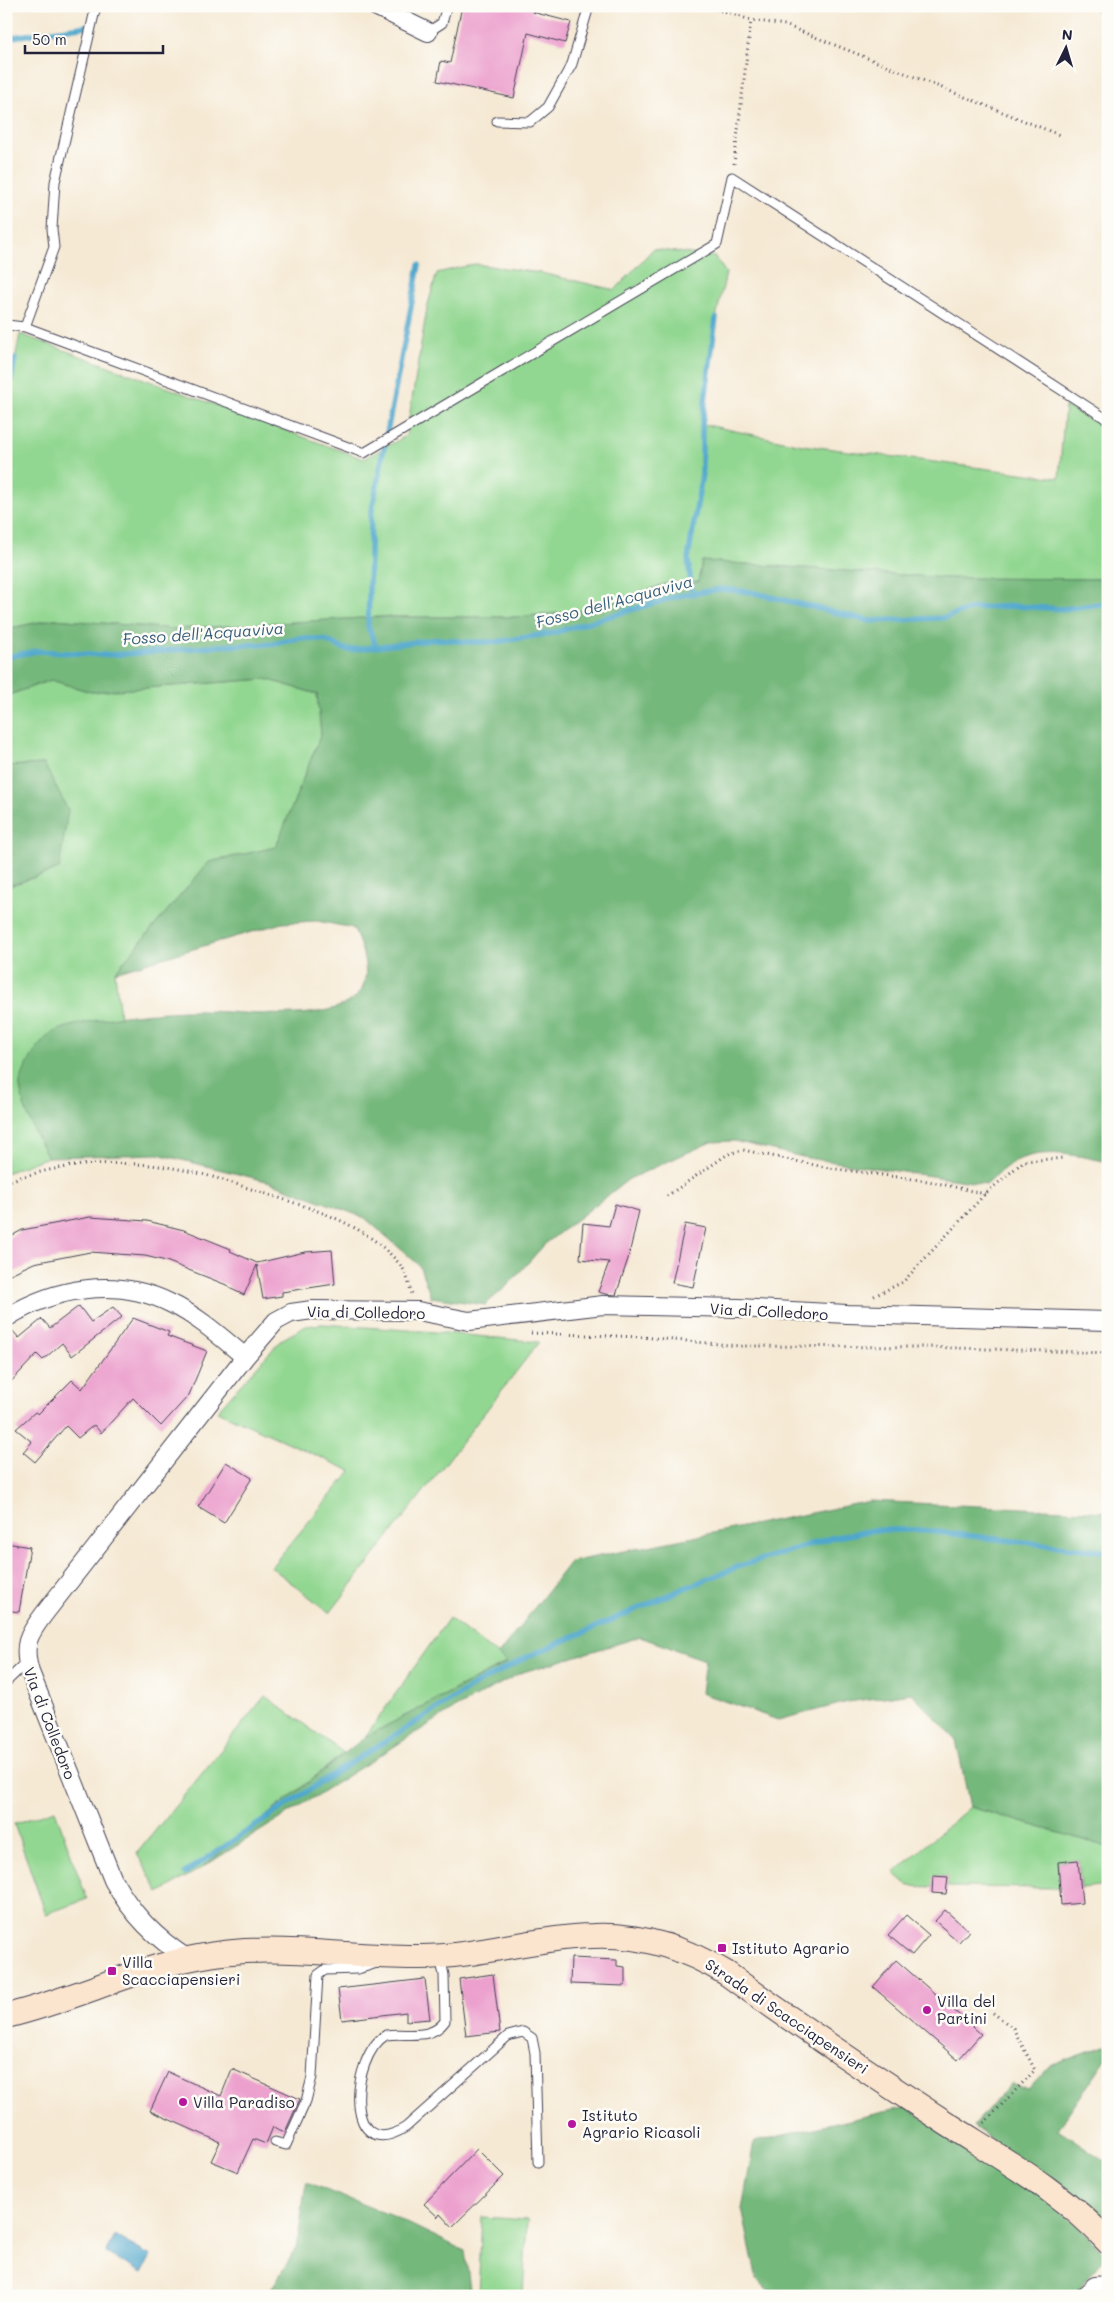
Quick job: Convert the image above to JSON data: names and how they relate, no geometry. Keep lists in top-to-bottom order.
{
  "streets": {
    "street": ["Via di Colledoro", "Strada di Scacciapensieri"]
  },
  "crossings": [
    ["Via di Colledoro", "Strada di Scacciapensieri"]
  ],
  "water": ["Fosso dell'Acquaviva"],
  "places": {
    "transit": ["Istituto Agrario", "Villa Scacciapensieri"],
    "other": ["Villa del Partini", "Villa Paradiso", "Istituto Agrario Ricasoli"]
  },
  "scale_bar": "50 m",
  "north": "top"
}
